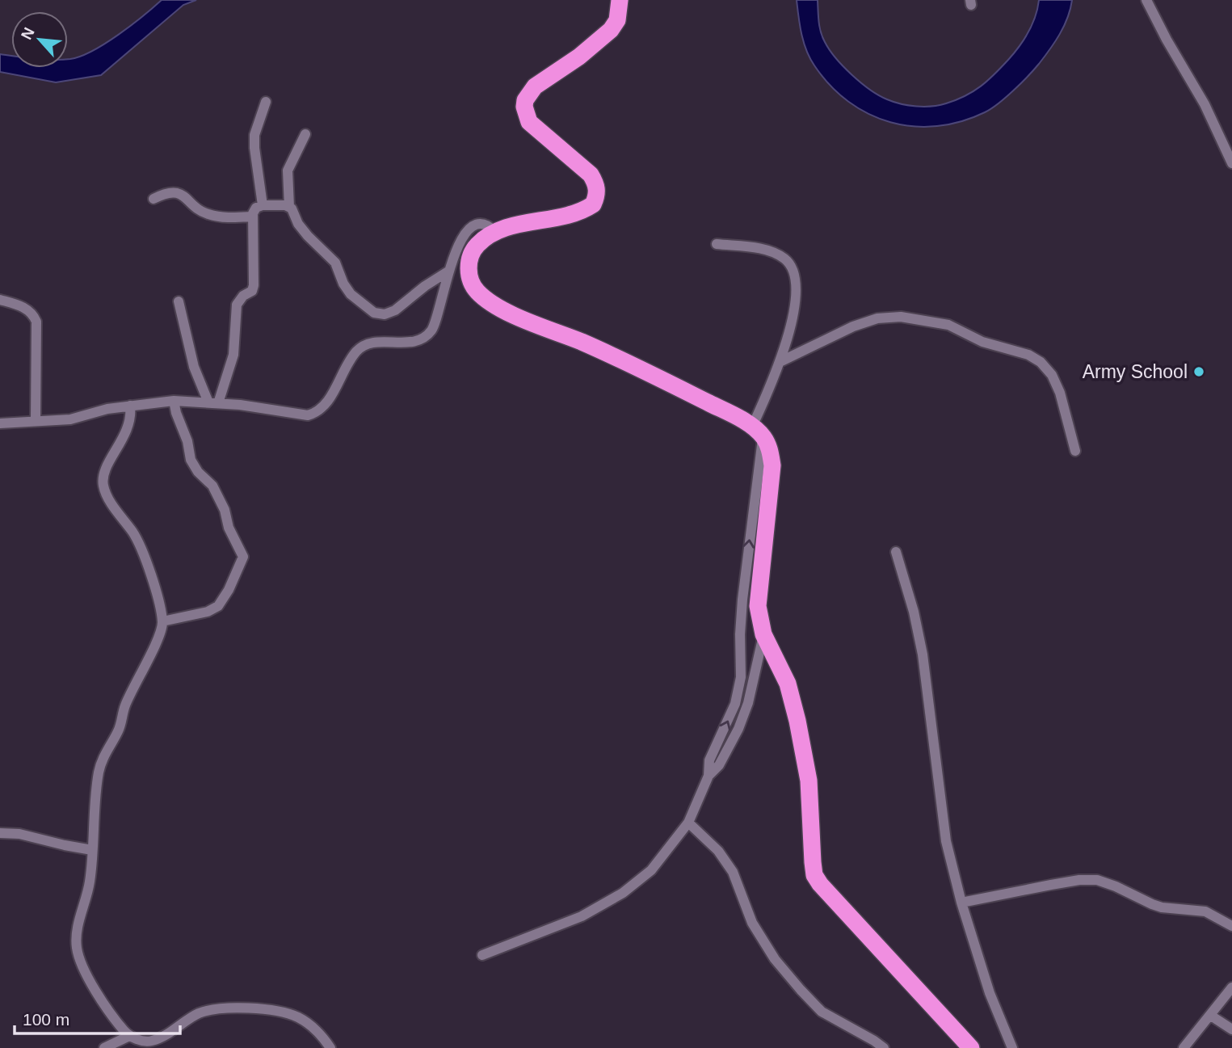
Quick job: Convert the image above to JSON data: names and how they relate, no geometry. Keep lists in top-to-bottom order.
{
  "places": ["Army School"],
  "scale_bar": "100 m",
  "north": "top left"
}
